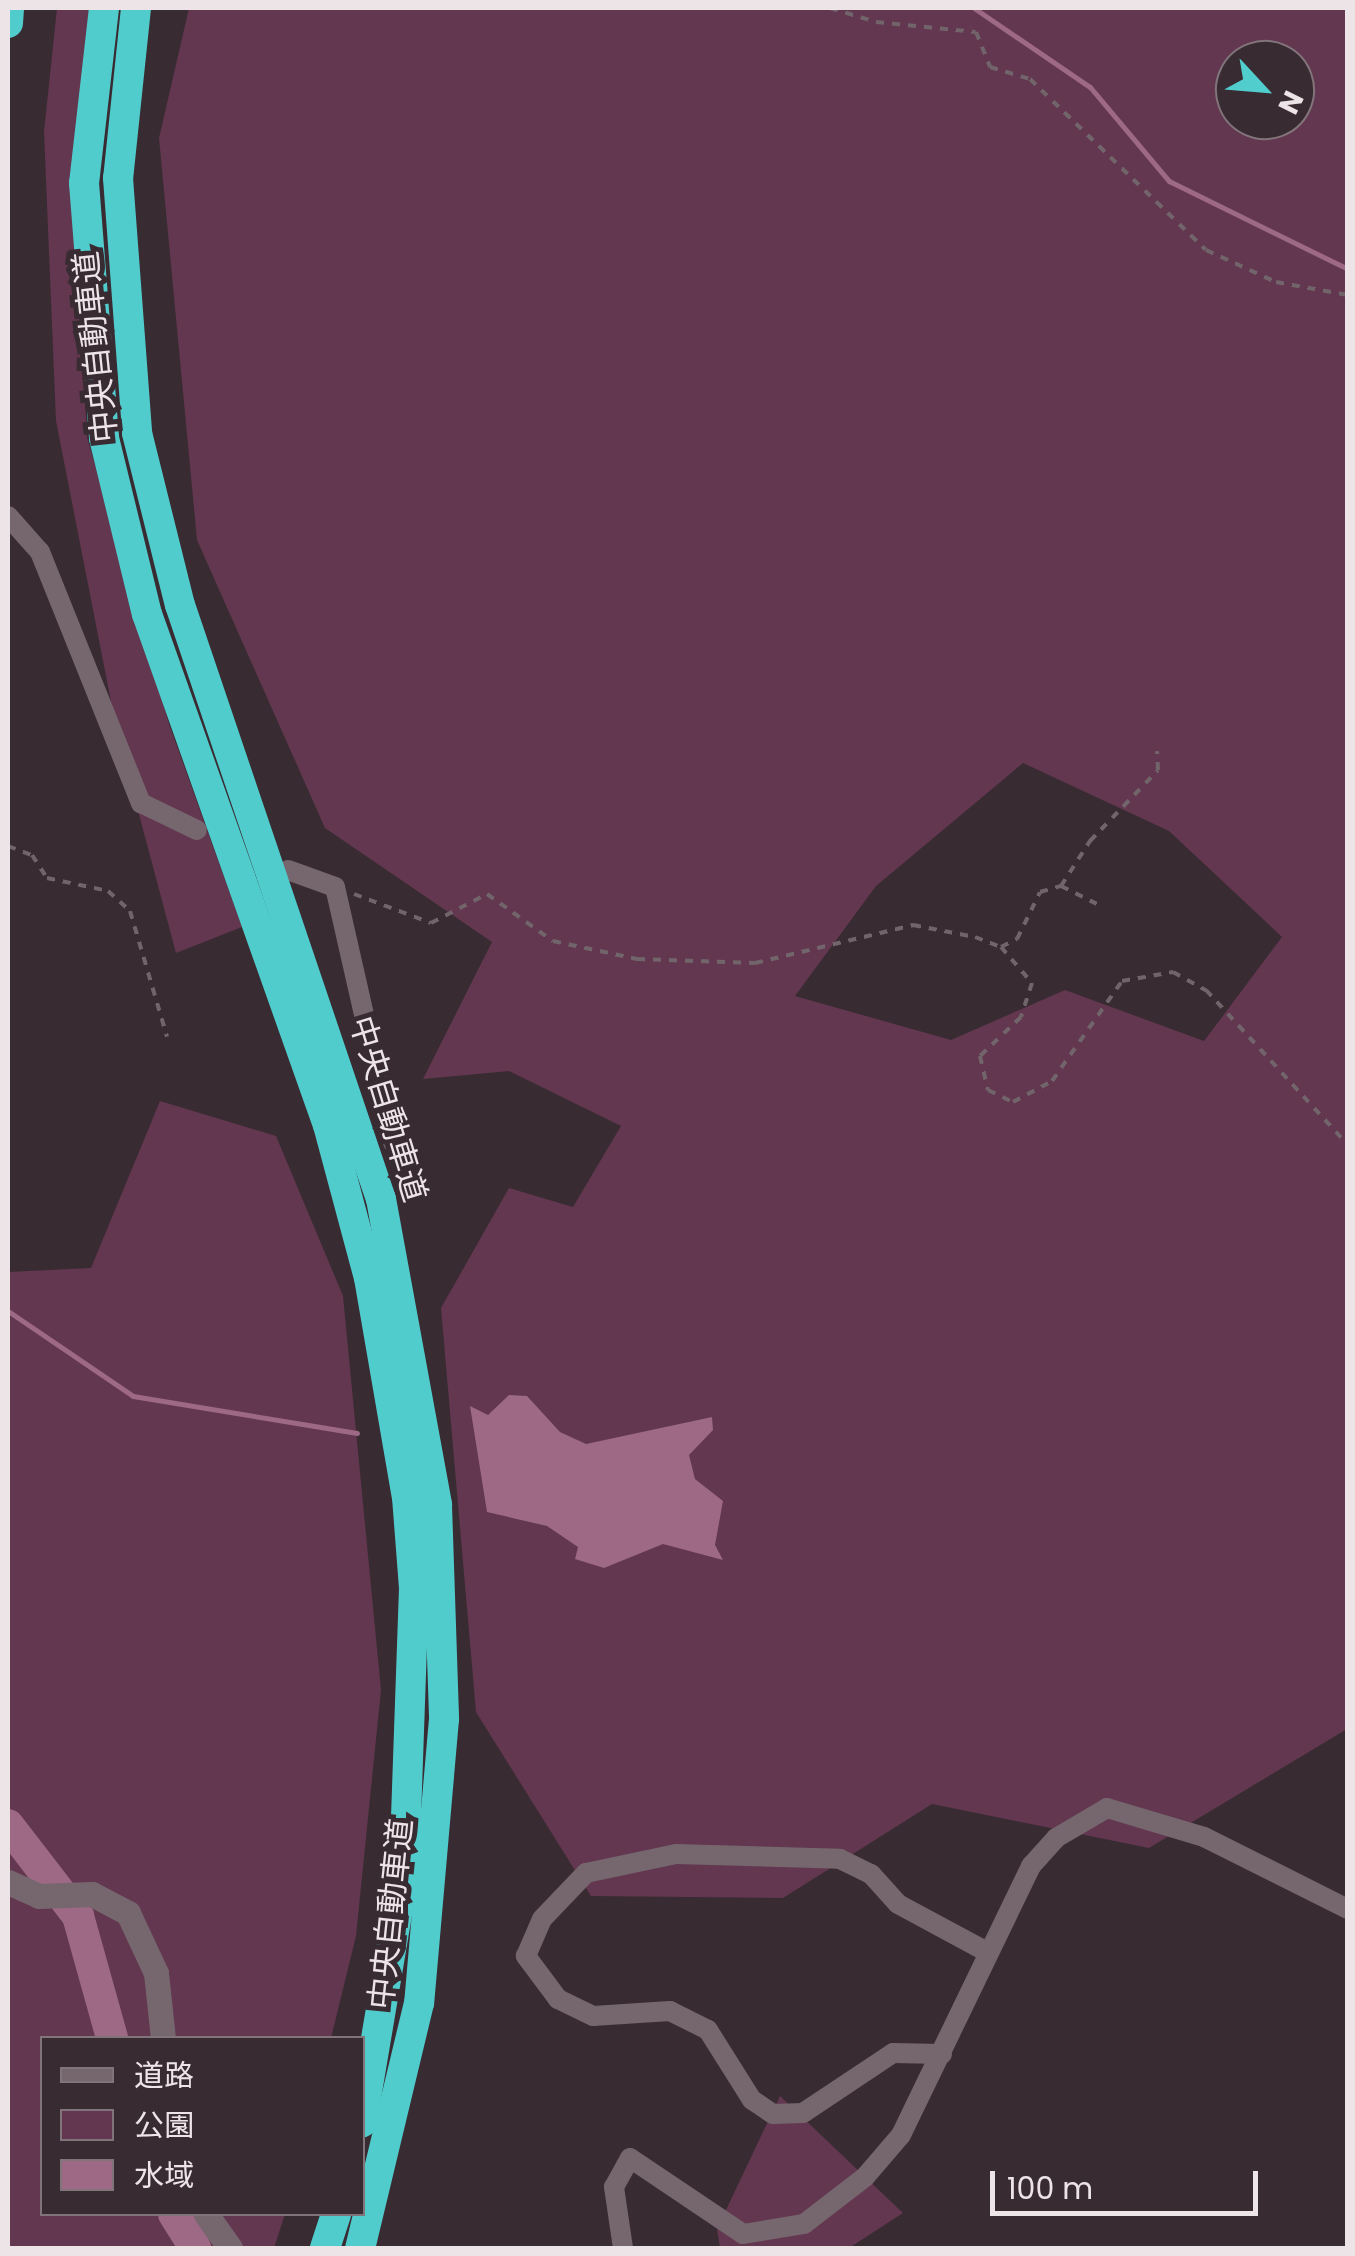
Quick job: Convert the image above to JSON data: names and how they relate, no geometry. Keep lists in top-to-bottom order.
{
  "streets": {
    "highway": ["中央自動車道"]
  },
  "legend": ["道路", "公園", "水域"],
  "scale_bar": "100 m",
  "north": "bottom right"
}
